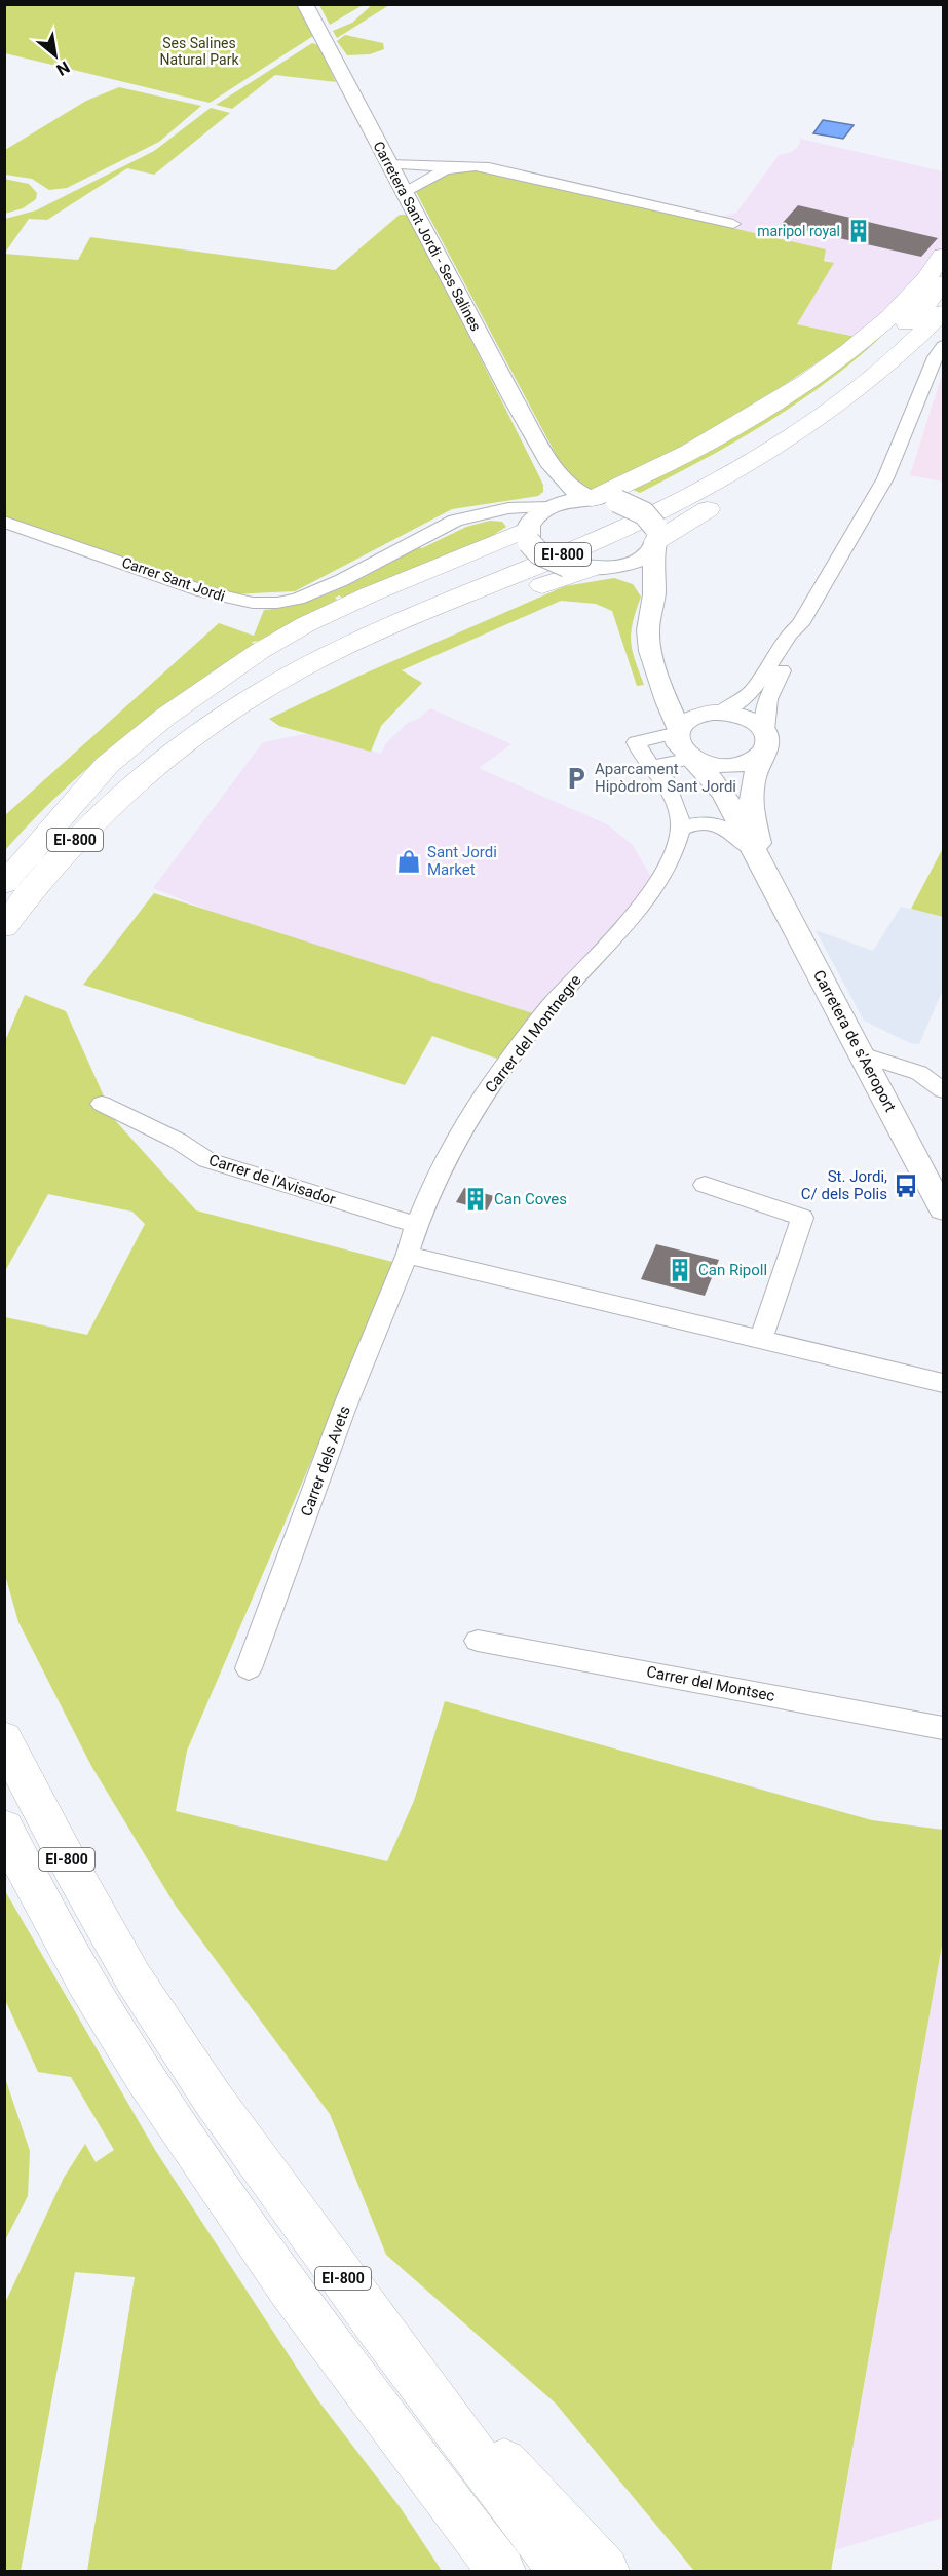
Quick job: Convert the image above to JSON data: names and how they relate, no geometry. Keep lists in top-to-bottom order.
{
  "streets": {
    "highway": ["EI-800"],
    "main road": ["Carretera Sant Jordi - Ses Salines", "Carretera de s'Aeroport"],
    "street": [
      "Carrer Sant Jordi",
      "Carrer del Montnegre",
      "Carrer de l'Avisador",
      "Carrer dels Avets",
      "Carrer del Montsec"
    ]
  },
  "crossings": [
    ["Carretera Sant Jordi - Ses Salines", "Carrer Sant Jordi"],
    ["Carrer del Montnegre", "Carrer de l'Avisador"],
    ["Carrer del Montnegre", "Carrer dels Avets"]
  ],
  "parks": ["Ses Salines Natural Park"],
  "places": {
    "building": ["maripol royal", "Can Coves", "Can Ripoll"],
    "parking": ["Aparcament Hipòdrom Sant Jordi"],
    "shop": ["Sant Jordi Market"],
    "bus stop": ["St. Jordi, C/ dels Polis"]
  },
  "north": "bottom right"
}
